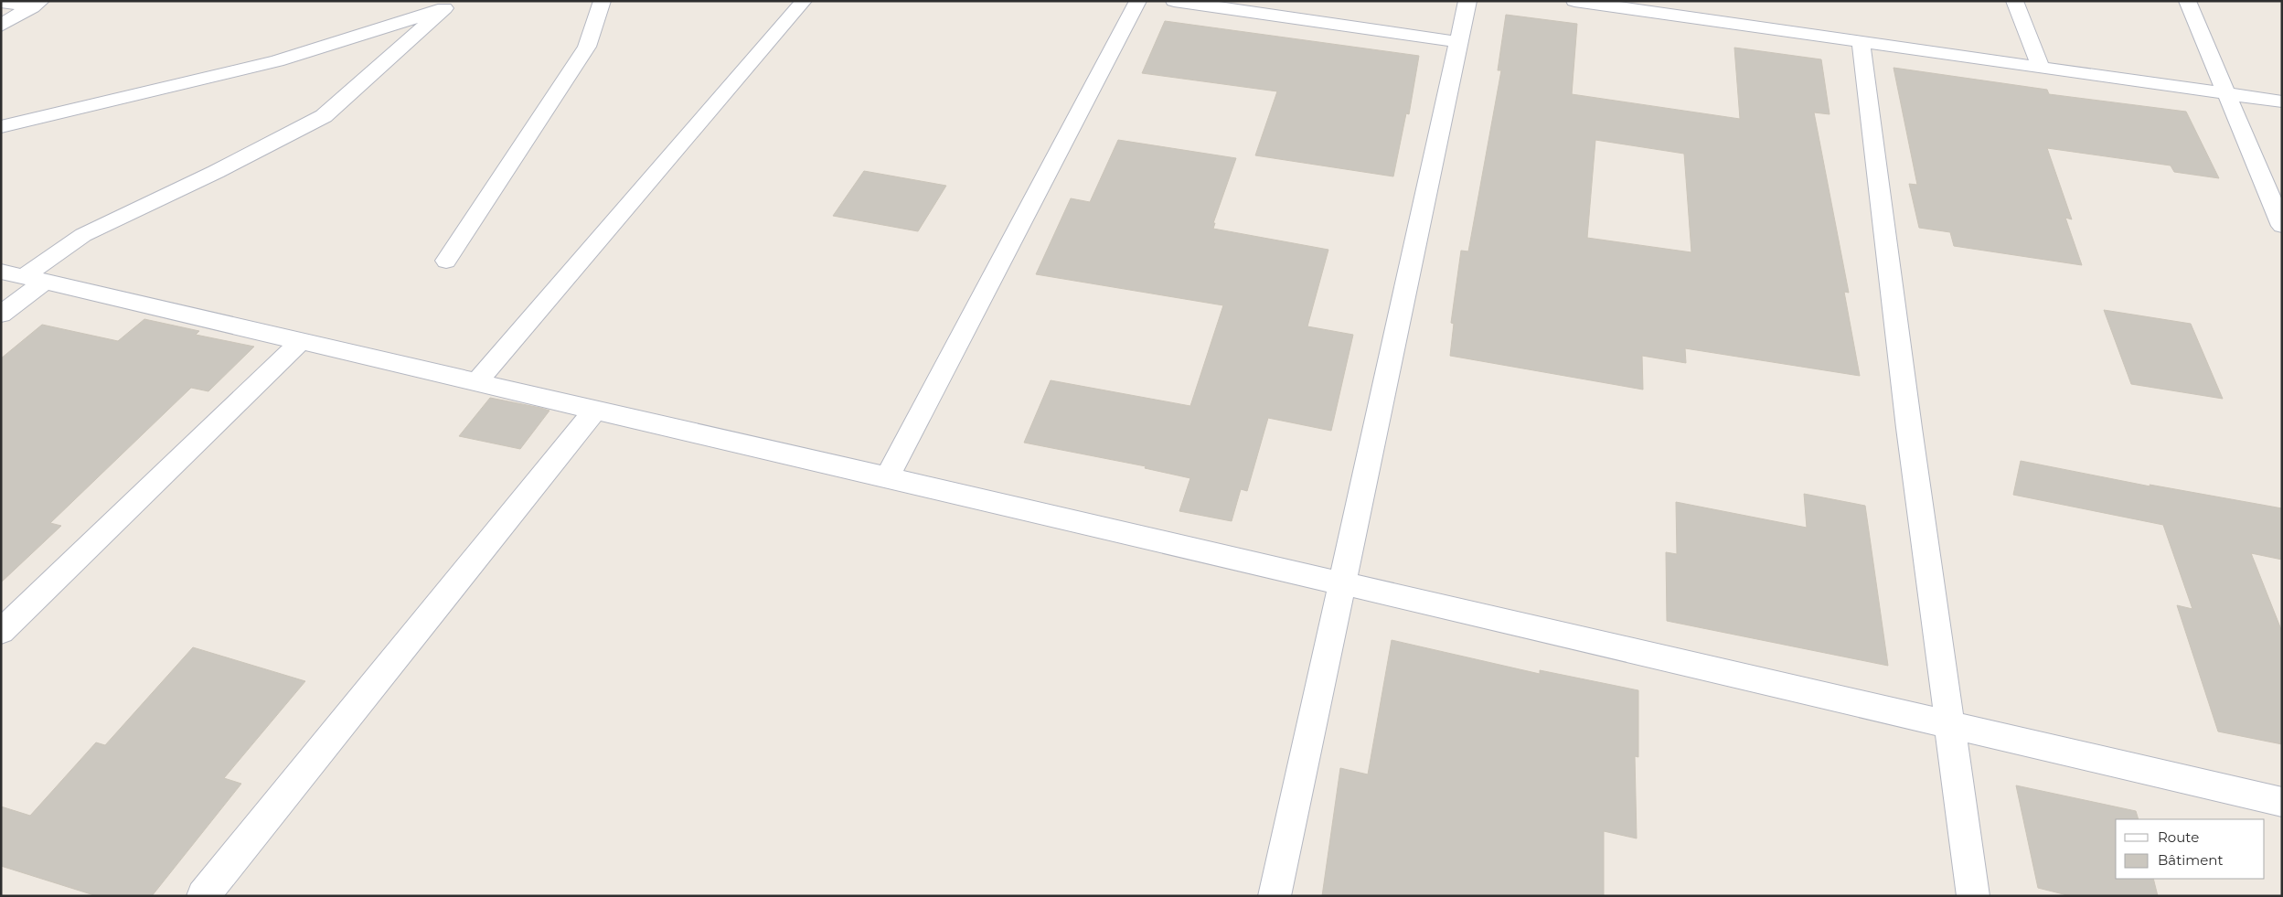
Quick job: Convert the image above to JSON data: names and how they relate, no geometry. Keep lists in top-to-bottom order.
{
  "legend": ["Route", "Bâtiment"]
}
